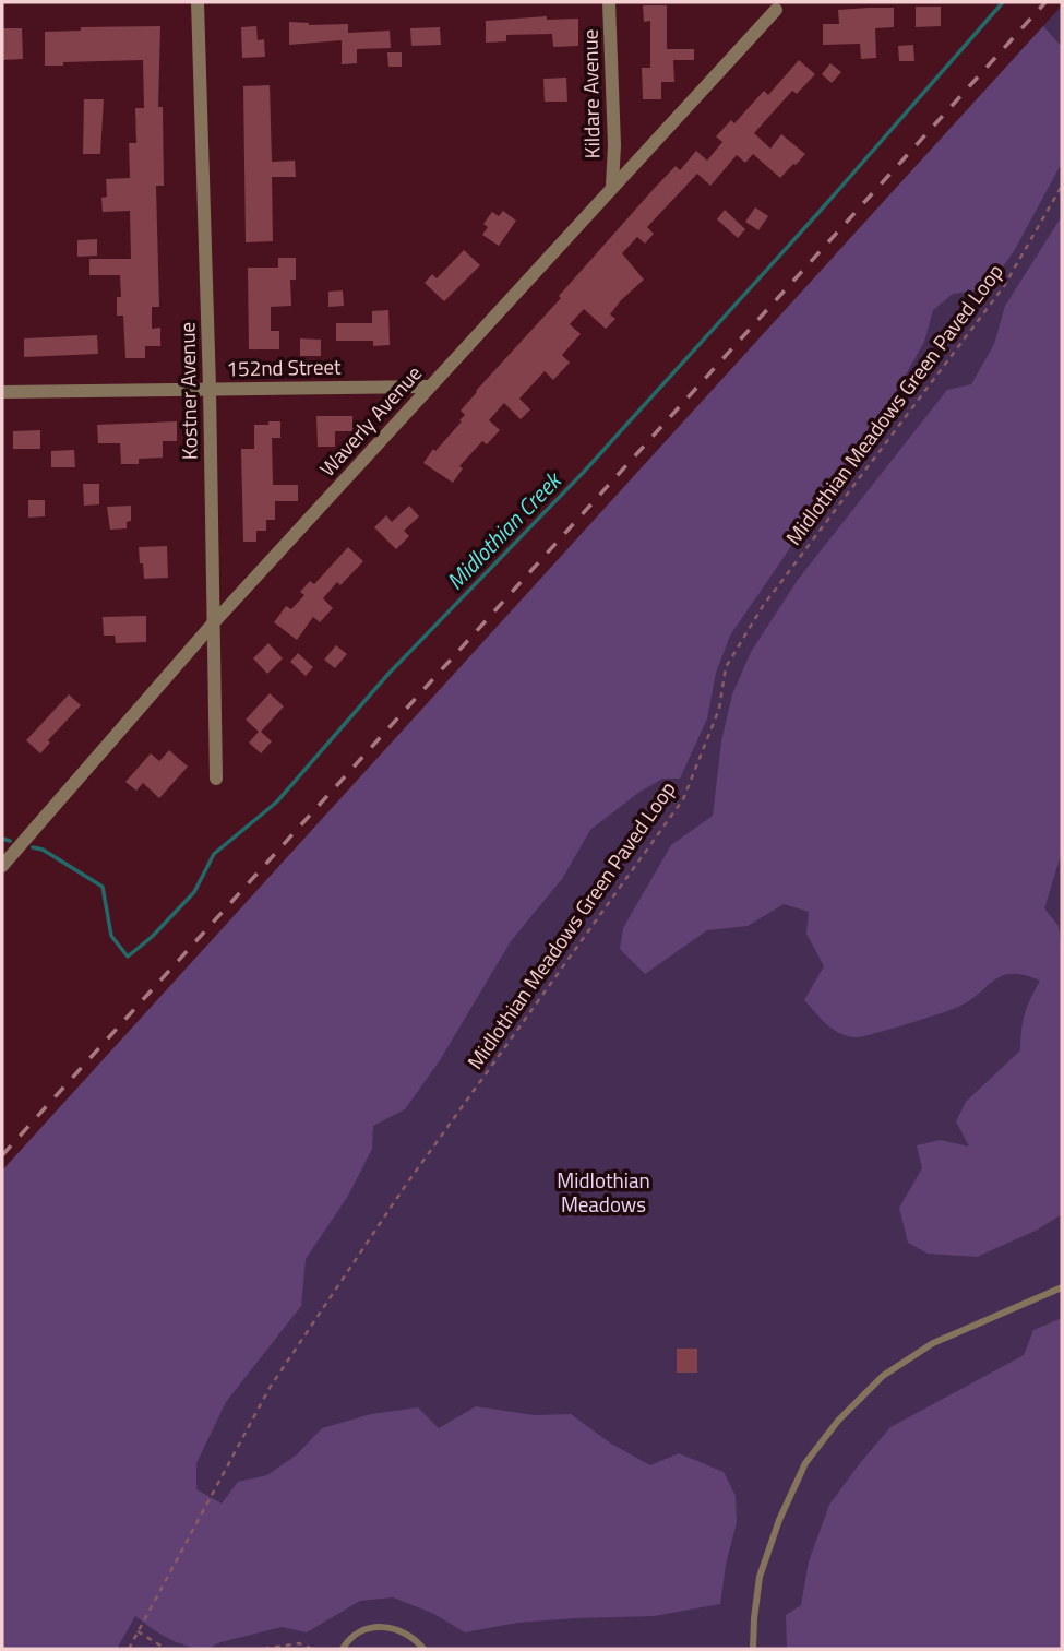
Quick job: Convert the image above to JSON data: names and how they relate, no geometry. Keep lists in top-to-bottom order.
{
  "streets": {
    "street": [
      "Kildare Avenue",
      "152nd Street",
      "Kostner Avenue",
      "Waverly Avenue"
    ],
    "path": ["Midlothian Meadows Green Paved Loop"]
  },
  "crossings": [
    ["Kildare Avenue", "Waverly Avenue"],
    ["152nd Street", "Kostner Avenue"],
    ["152nd Street", "Waverly Avenue"],
    ["Kostner Avenue", "Waverly Avenue"]
  ],
  "water": ["Midlothian Creek"],
  "parks": ["Midlothian Meadows"]
}
